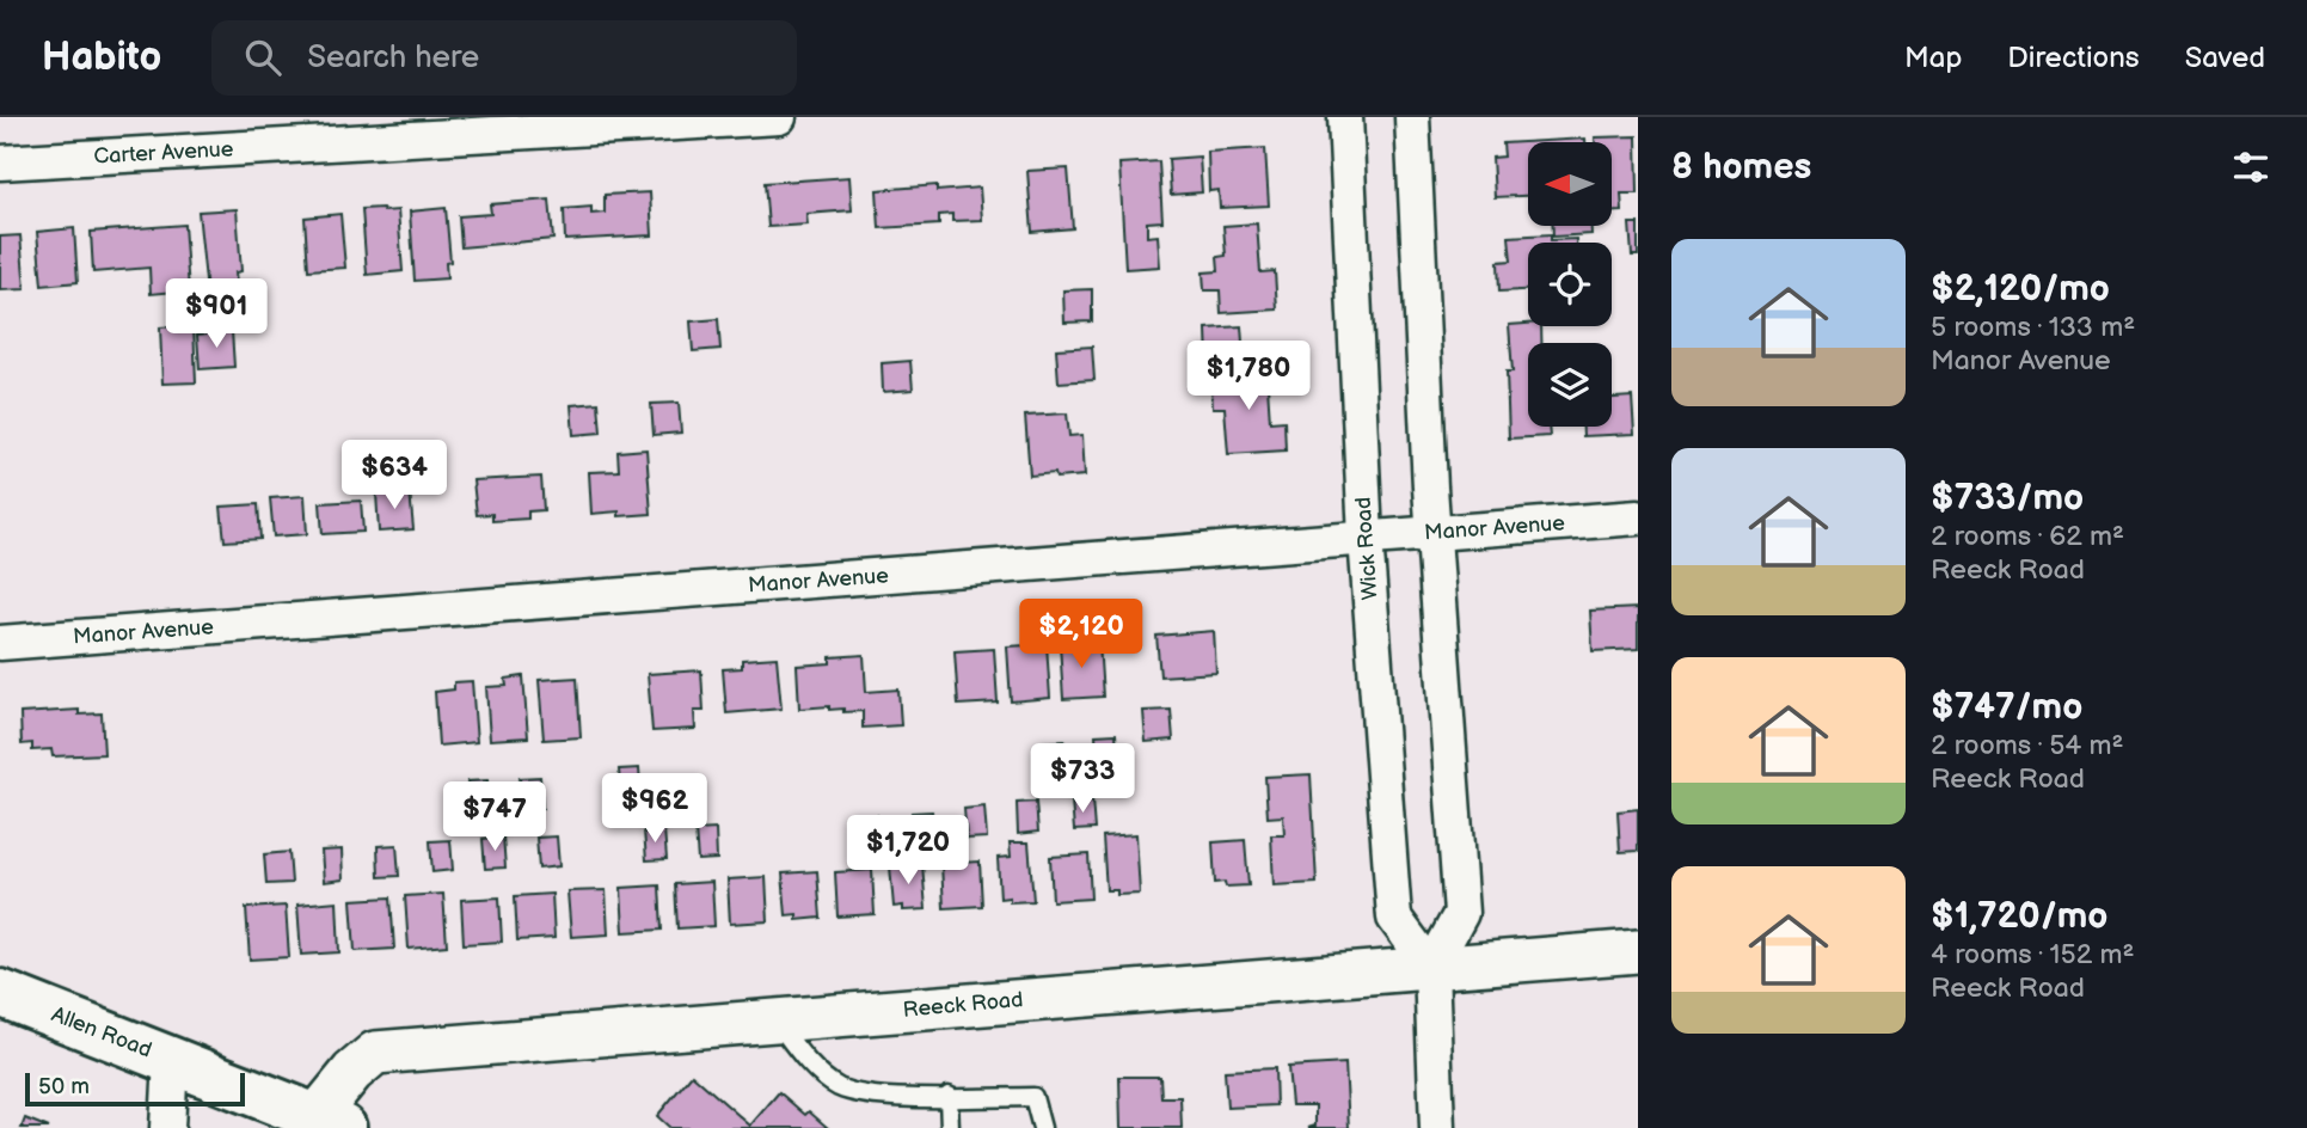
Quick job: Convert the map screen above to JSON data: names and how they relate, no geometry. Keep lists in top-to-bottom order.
{
  "streets": {
    "main road": ["Allen Road"],
    "street": [
      "Carter Avenue",
      "Manor Avenue",
      "Wick Road",
      "Reeck Road"
    ]
  },
  "crossings": [
    ["Manor Avenue", "Wick Road"],
    ["Wick Road", "Reeck Road"],
    ["Reeck Road", "Allen Road"]
  ],
  "scale_bar": "50 m",
  "north": "left",
  "page": {
    "header": "Habito",
    "search": "Search here",
    "nav": ["Map", "Directions", "Saved"],
    "heading": "8 homes",
    "list": [
      {
        "name": "$2,120/mo",
        "note": "5 rooms · 133 m² · Manor Avenue"
      },
      {
        "name": "$733/mo",
        "note": "2 rooms · 62 m² · Reeck Road"
      },
      {
        "name": "$747/mo",
        "note": "2 rooms · 54 m² · Reeck Road"
      },
      {
        "name": "$1,720/mo",
        "note": "4 rooms · 152 m² · Reeck Road"
      }
    ],
    "price": [
      "$901",
      "$1,780",
      "$634",
      "$2,120",
      "$733",
      "$962",
      "$747",
      "$1,720"
    ],
    "scale": "50 m"
  }
}
